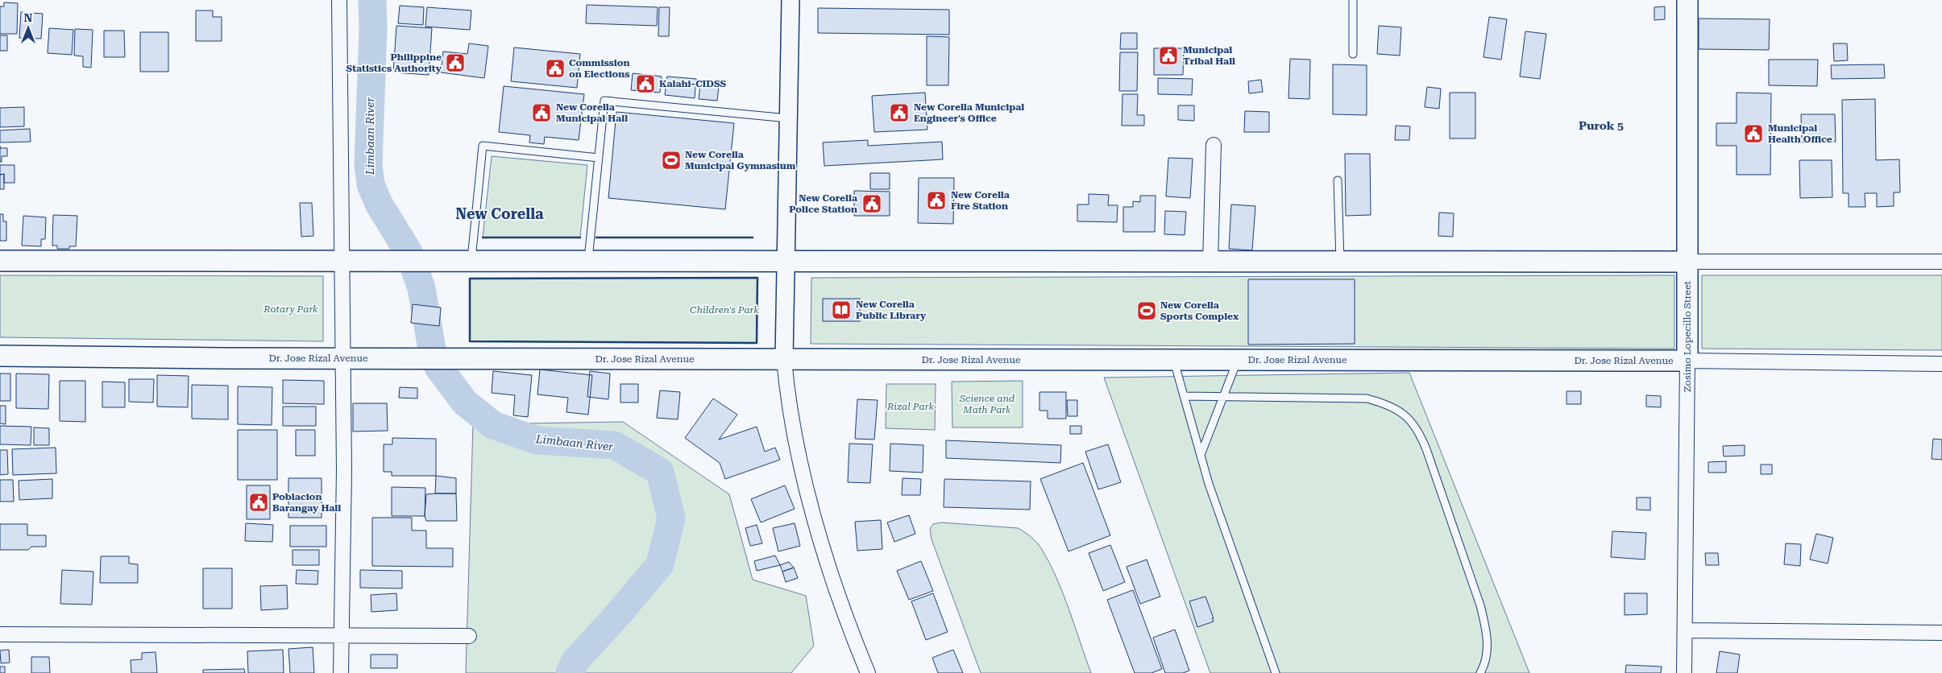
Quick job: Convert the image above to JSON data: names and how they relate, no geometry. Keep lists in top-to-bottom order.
{
  "streets": {
    "main road": ["Zosimo Lopecillo Street", "Dr. Jose Rizal Avenue"]
  },
  "crossings": [
    ["Zosimo Lopecillo Street", "Dr. Jose Rizal Avenue"]
  ],
  "districts": ["Purok 5", "New Corella"],
  "water": ["Limbaan River"],
  "parks": [
    "Rotary Park",
    "Children's Park",
    "Science and Math Park",
    "Rizal Park"
  ],
  "places": {
    "public building": [
      "Municipal Tribal Hall",
      "Philippine Statistics Authority",
      "Commission on Elections",
      "Kalahi-CIDSS",
      "New Corella Municipal Hall",
      "New Corella Municipal Engineer's Office",
      "Municipal Health Office",
      "New Corella Fire Station",
      "New Corella Police Station",
      "Poblacion Barangay Hall"
    ],
    "sports": ["New Corella Municipal Gymnasium", "New Corella Sports Complex"],
    "library": ["New Corella Public Library"]
  },
  "north": "top"
}
